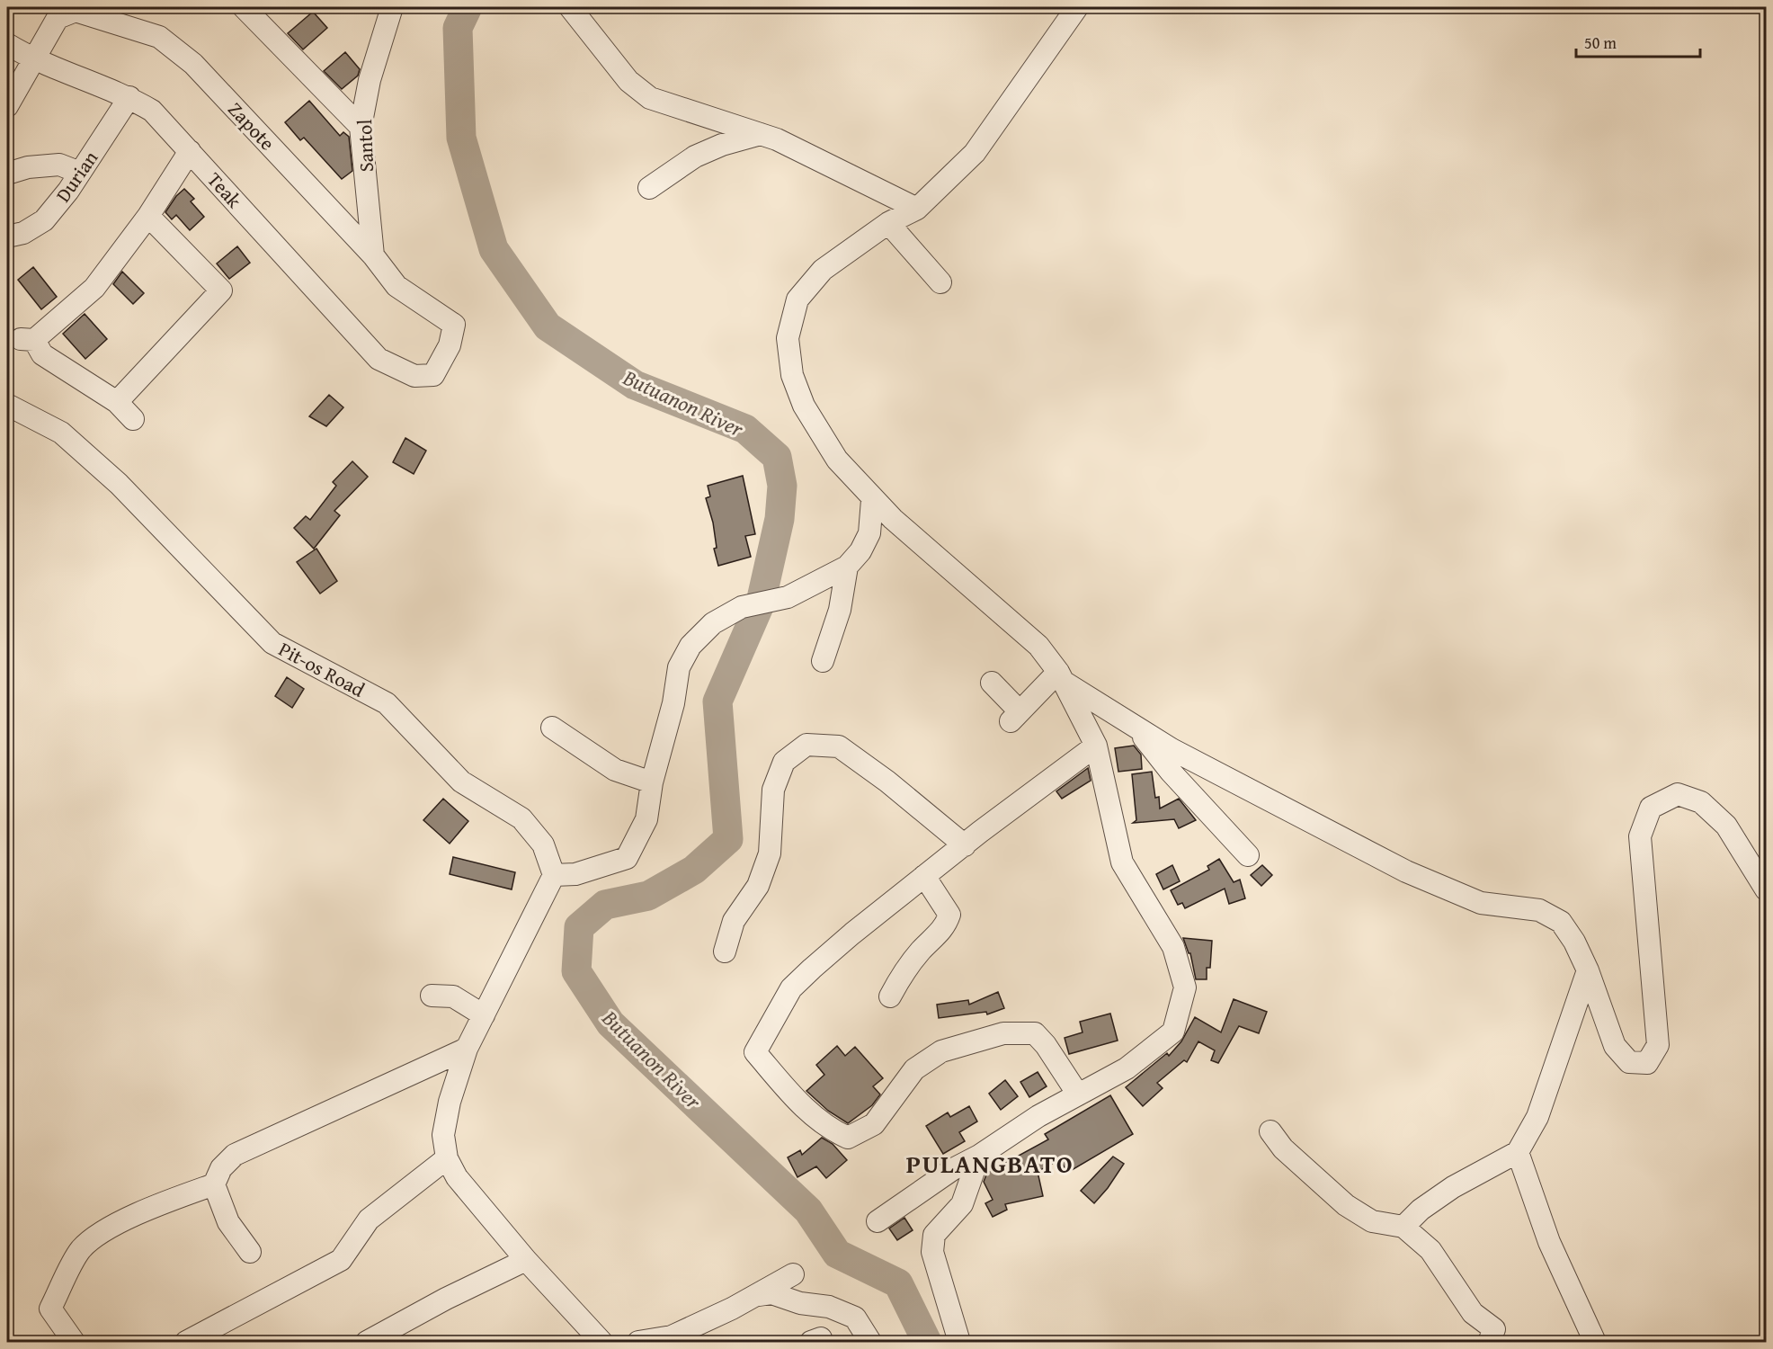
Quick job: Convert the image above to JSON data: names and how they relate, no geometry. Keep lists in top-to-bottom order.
{
  "streets": {
    "street": [
      "Zapote",
      "Santol",
      "Durian",
      "Teak",
      "Pit-os Road"
    ]
  },
  "crossings": [
    ["Zapote", "Santol"],
    ["Zapote", "Teak"],
    ["Durian", "Teak"]
  ],
  "districts": ["PULANGBATO"],
  "water": ["Butuanon River"],
  "scale_bar": "50 m"
}
